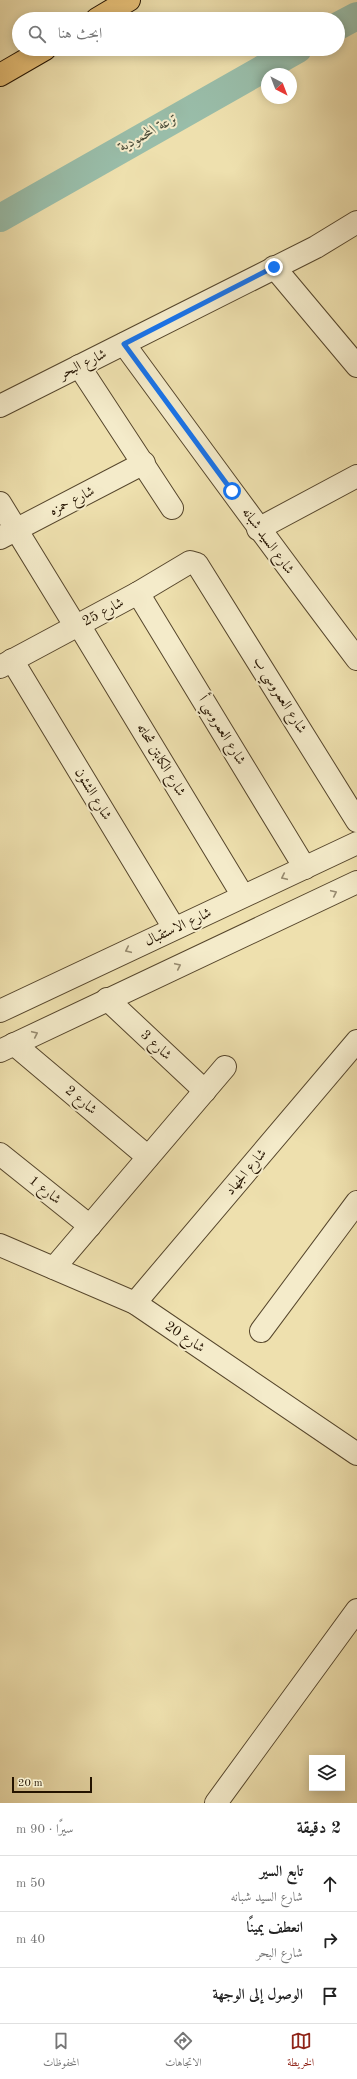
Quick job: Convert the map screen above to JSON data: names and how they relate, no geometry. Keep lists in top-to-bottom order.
{
  "streets": {
    "street": [
      "شارع البحر",
      "شارع حمزه",
      "شارع السيد شبانه",
      "شارع 25",
      "شارع العمروسي ب",
      "شارع العمروسي أ",
      "شارع الكابتن شحاته",
      "شارع الشئون",
      "شارع الاستقبال",
      "شارع 3",
      "شارع 2",
      "شارع الجهاد",
      "شارع 1",
      "شارع 20"
    ]
  },
  "crossings": [
    ["شارع البحر", "شارع السيد شبانه"],
    ["شارع حمزه", "شارع الكابتن شحاته"],
    ["شارع 25", "شارع العمروسي ب"],
    ["شارع 25", "شارع العمروسي أ"],
    ["شارع 25", "شارع الكابتن شحاته"],
    ["شارع 25", "شارع الشئون"],
    ["شارع العمروسي أ", "شارع الاستقبال"],
    ["شارع الكابتن شحاته", "شارع الاستقبال"],
    ["شارع الشئون", "شارع الاستقبال"],
    ["شارع الجهاد", "شارع 20"]
  ],
  "water": ["ترعة المحمودية"],
  "scale_bar": "20 m",
  "north": "bottom right",
  "page": {
    "search": "ابحث هنا",
    "scale": "20 m",
    "heading": ["2 دقيقة", "سيرًا · 90 m"],
    "list": [
      ["تابع السير", "شارع السيد شبانه", "50 m"],
      ["انعطف يمينًا", "شارع البحر", "40 m"],
      "الوصول إلى الوجهة"
    ],
    "nav": ["الخريطة", "الاتجاهات", "المحفوظات"]
  }
}
